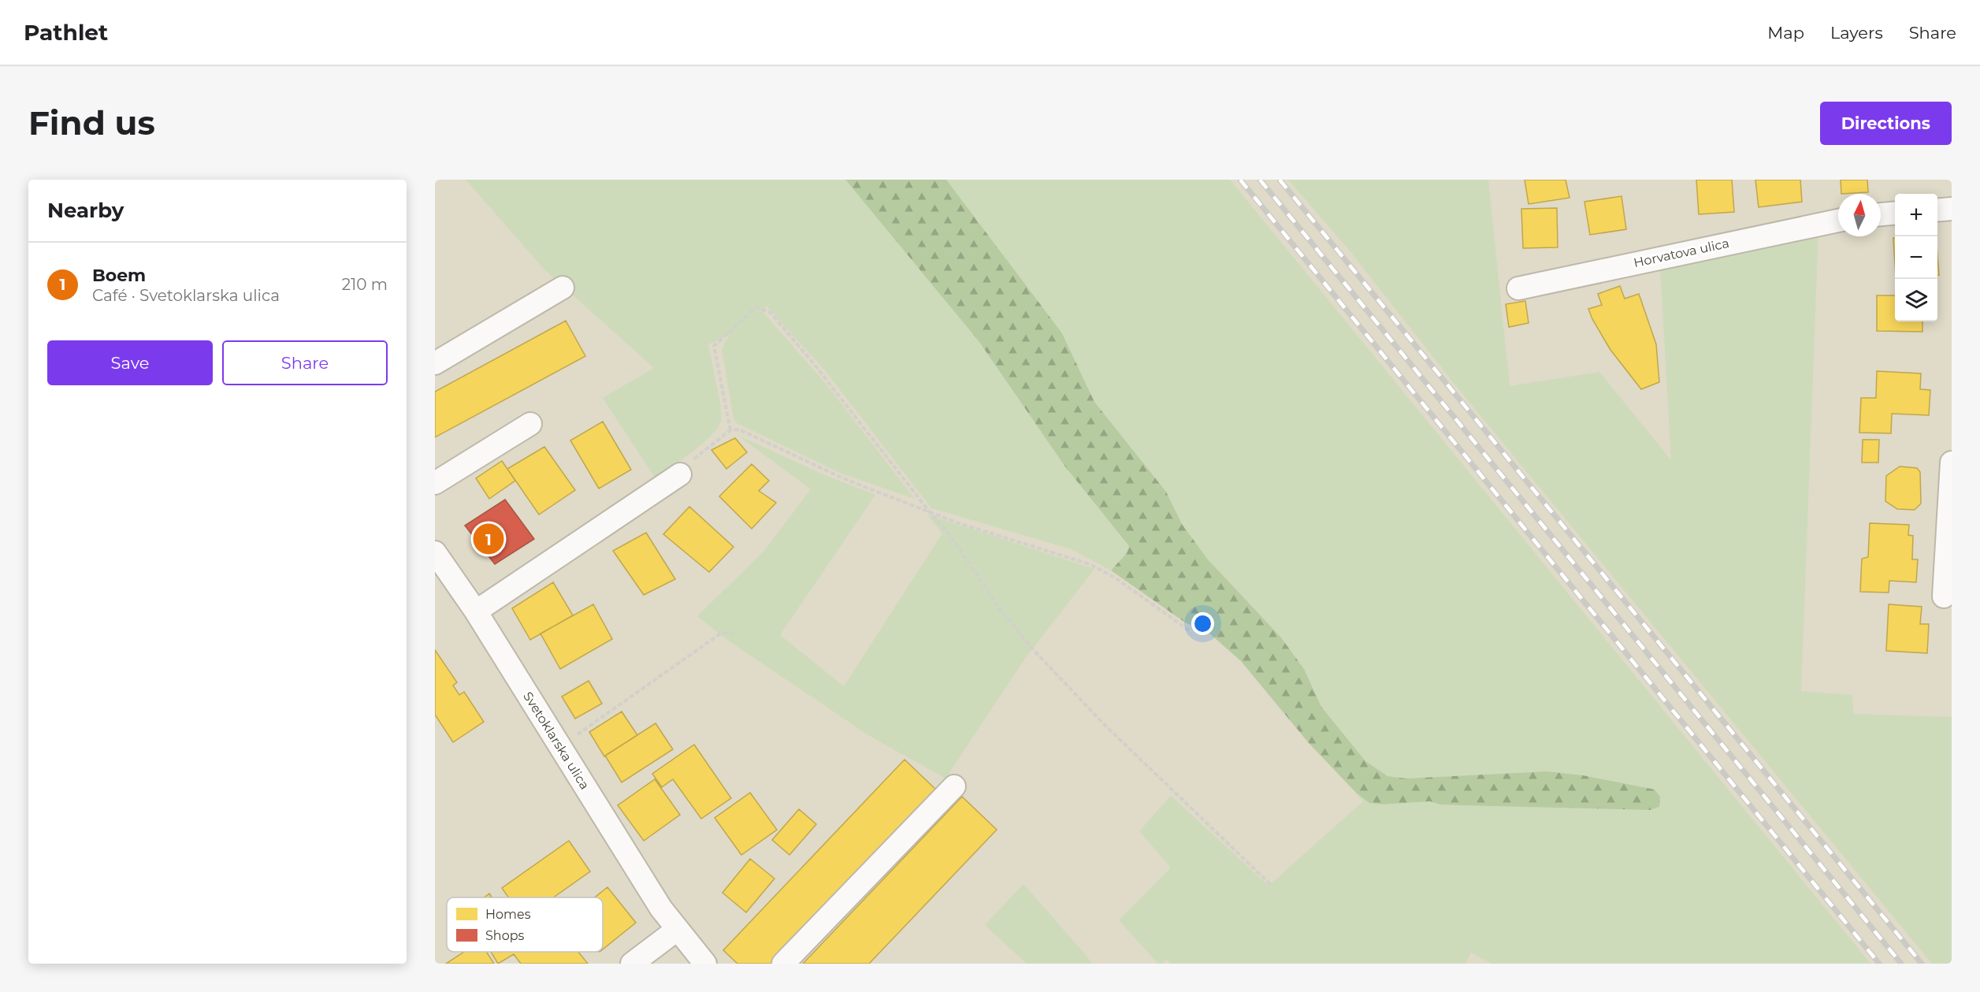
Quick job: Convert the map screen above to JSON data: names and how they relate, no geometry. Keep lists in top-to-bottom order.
{
  "streets": {
    "street": ["Horvatova ulica", "Svetoklarska ulica"]
  },
  "legend": ["Homes", "Shops"],
  "north": "top",
  "page": {
    "header": "Pathlet",
    "nav": ["Map", "Layers", "Share"],
    "buttons": [
      "Directions",
      ["Save", "Share"]
    ],
    "title": "Find us",
    "heading": "Nearby",
    "map_buttons": ["+", "−"],
    "list": [
      {
        "mark": "1",
        "name": "Boem",
        "note": "Café · Svetoklarska ulica",
        "value": "210 m"
      }
    ],
    "pins": "1"
  }
}
